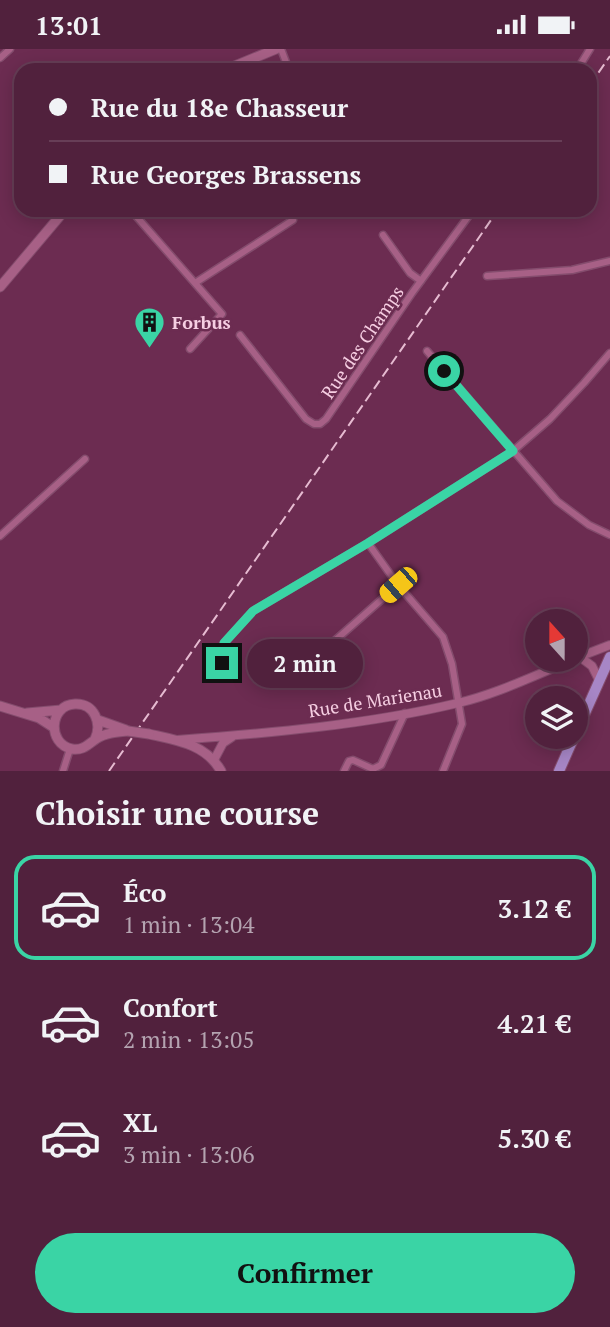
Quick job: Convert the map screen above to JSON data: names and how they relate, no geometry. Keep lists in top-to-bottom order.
{
  "streets": {
    "street": ["Rue des Champs", "Rue de Marienau"]
  },
  "places": {
    "building": ["Forbus"]
  },
  "north": "top",
  "page": {
    "status": "13:01",
    "banner": ["Rue du 18e Chasseur", "Rue Georges Brassens"],
    "bubble": "2 min",
    "heading": "Choisir une course",
    "list": [
      {
        "name": "Éco",
        "note": "1 min · 13:04",
        "value": "3.12 €"
      },
      {
        "name": "Confort",
        "note": "2 min · 13:05",
        "value": "4.21 €"
      },
      {
        "name": "XL",
        "note": "3 min · 13:06",
        "value": "5.30 €"
      }
    ],
    "buttons": "Confirmer"
  }
}
